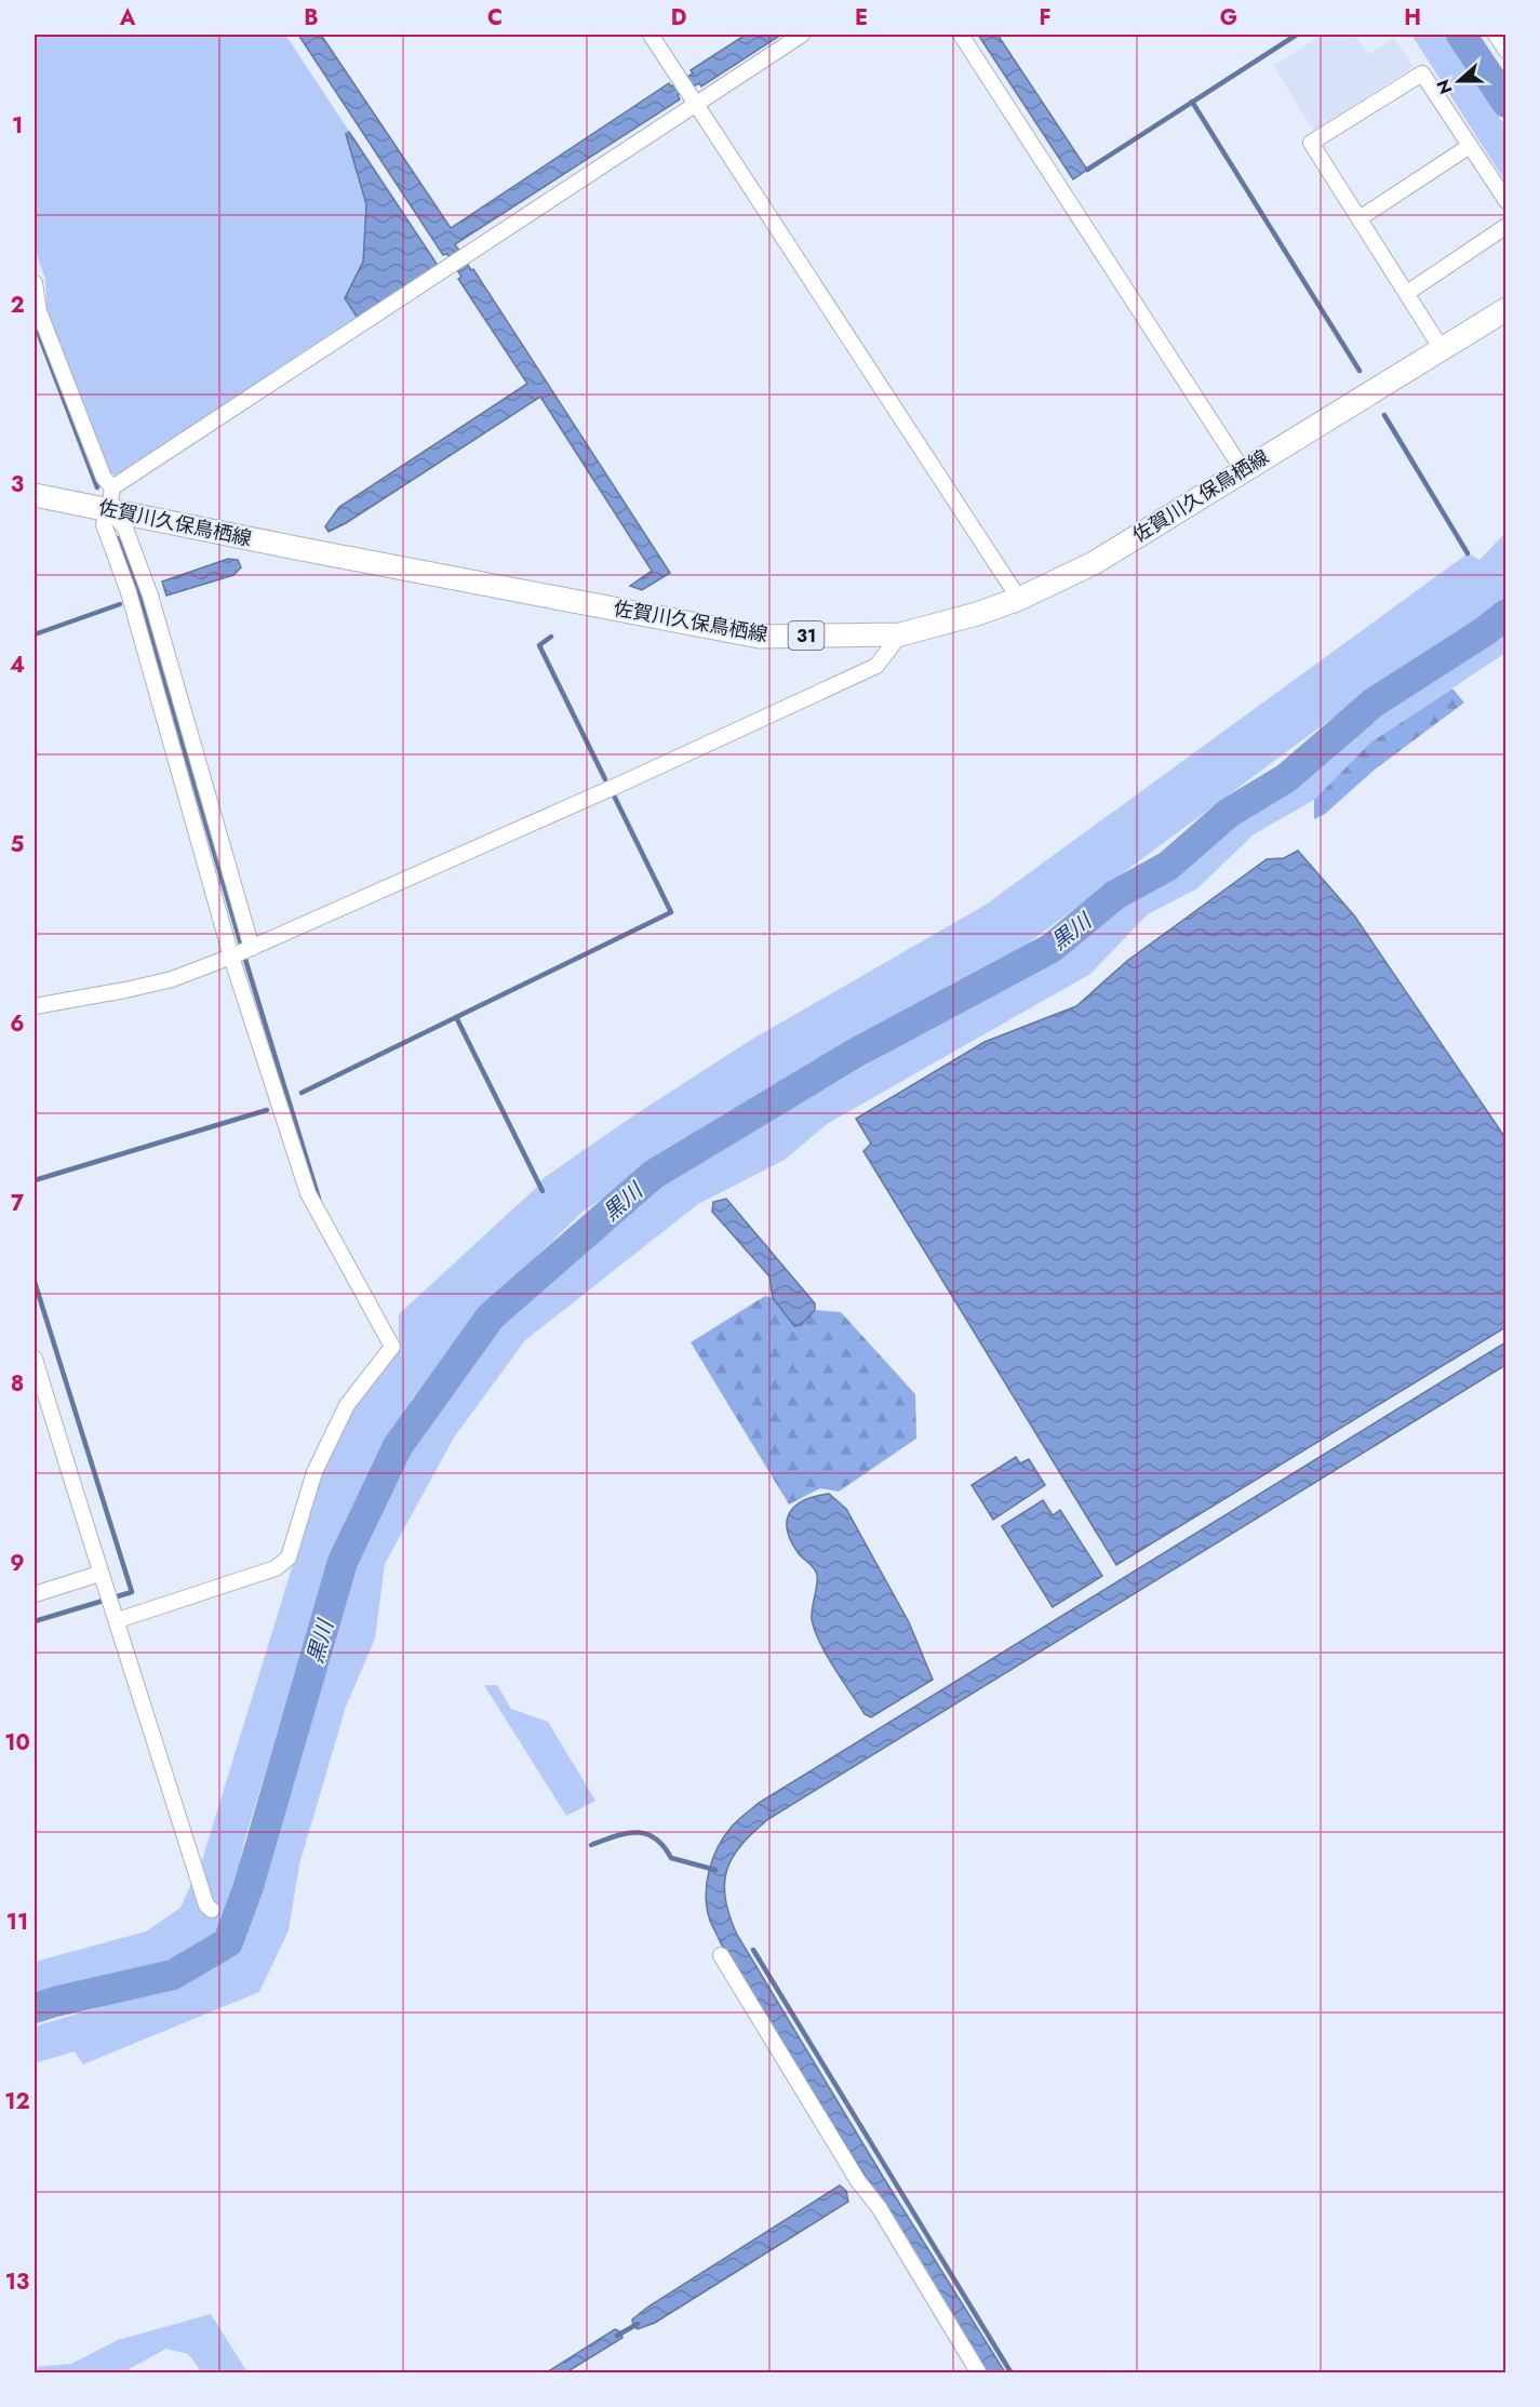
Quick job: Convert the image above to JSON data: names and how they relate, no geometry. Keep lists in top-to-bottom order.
{
  "streets": {
    "main road": ["佐賀川久保鳥栖線", "31"]
  },
  "water": ["黒川"],
  "north": "left",
  "grid": {
    "columns": [
      "A",
      "B",
      "C",
      "D",
      "E",
      "F",
      "G",
      "H"
    ],
    "rows": [
      "1",
      "2",
      "3",
      "4",
      "5",
      "6",
      "7",
      "8",
      "9",
      "10",
      "11",
      "12",
      "13"
    ]
  }
}
